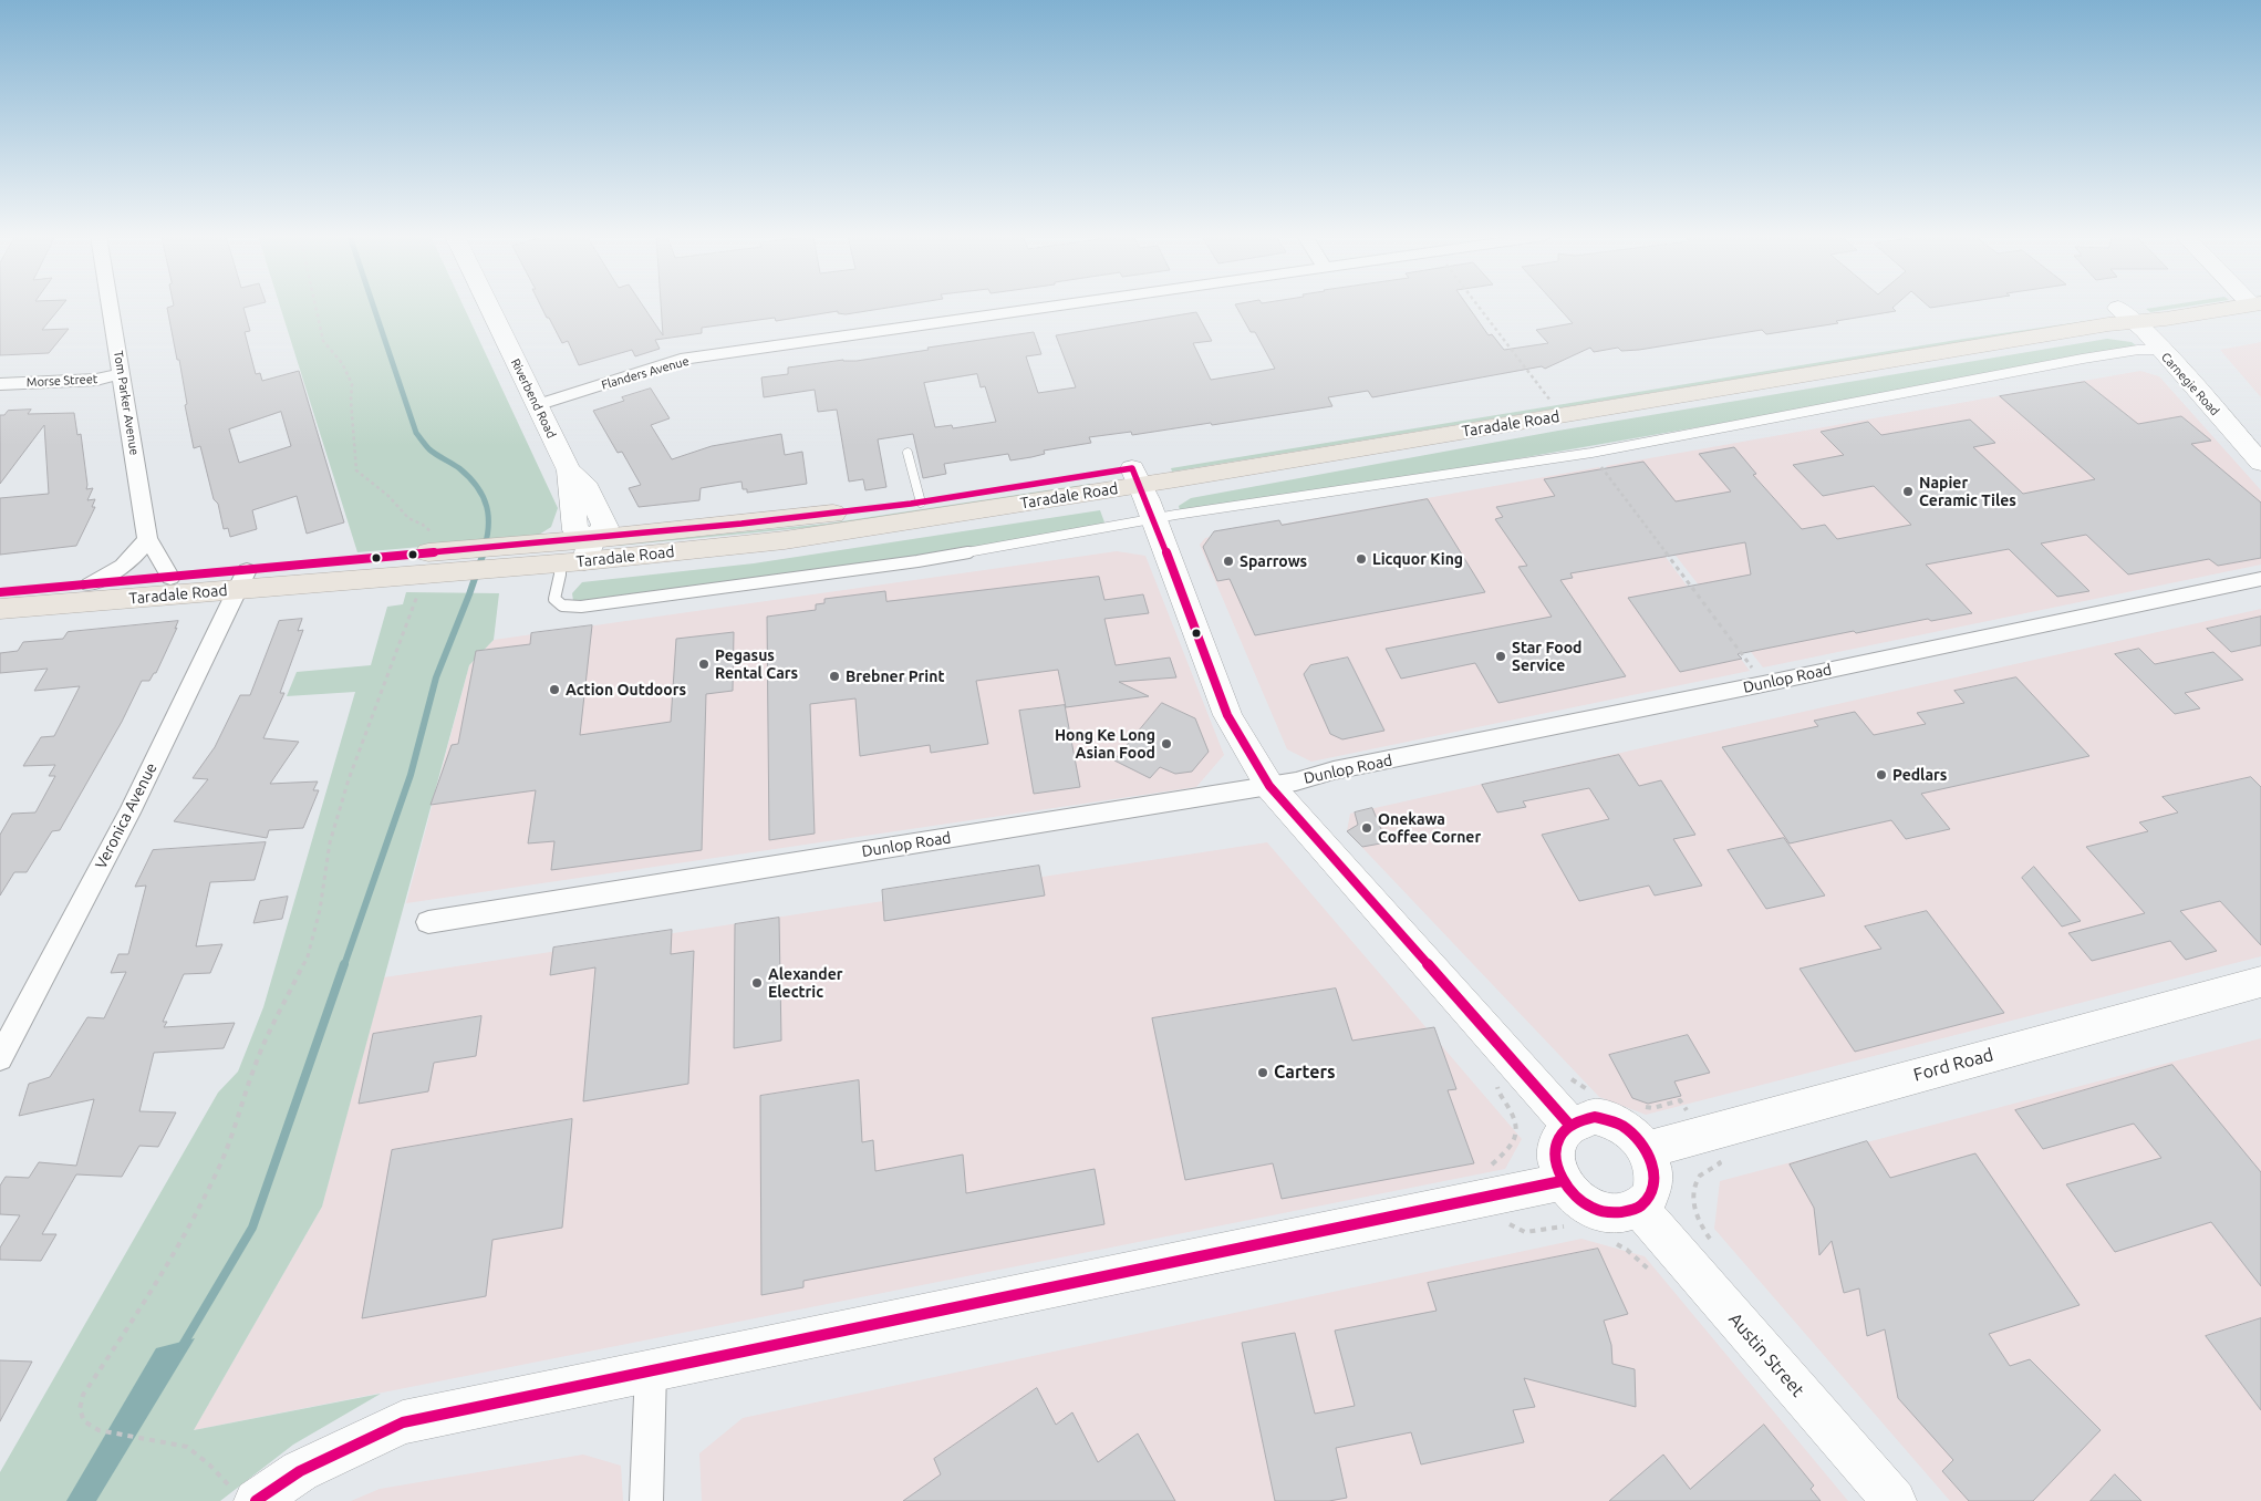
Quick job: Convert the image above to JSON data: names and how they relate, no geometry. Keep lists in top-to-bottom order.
{
  "streets": {
    "highway": ["Taradale Road"],
    "street": [
      "Flanders Avenue",
      "Morse Street",
      "Carnegie Road",
      "Riverbend Road",
      "Tom Parker Avenue",
      "Dunlop Road",
      "Veronica Avenue",
      "Ford Road",
      "Austin Street"
    ]
  },
  "crossings": [
    ["Flanders Avenue", "Riverbend Road"],
    ["Morse Street", "Tom Parker Avenue"],
    ["Carnegie Road", "Taradale Road"],
    ["Riverbend Road", "Taradale Road"],
    ["Tom Parker Avenue", "Taradale Road"],
    ["Taradale Road", "Veronica Avenue"],
    ["Ford Road", "Austin Street"]
  ],
  "places": [
    "Napier Ceramic Tiles",
    "Licquor King",
    "Sparrows",
    "Star Food Service",
    "Pegasus Rental Cars",
    "Brebner Print",
    "Action Outdoors",
    "Hong Ke Long Asian Food",
    "Pedlars",
    "Onekawa Coffee Corner",
    "Alexander Electric",
    "Carters"
  ]
}
